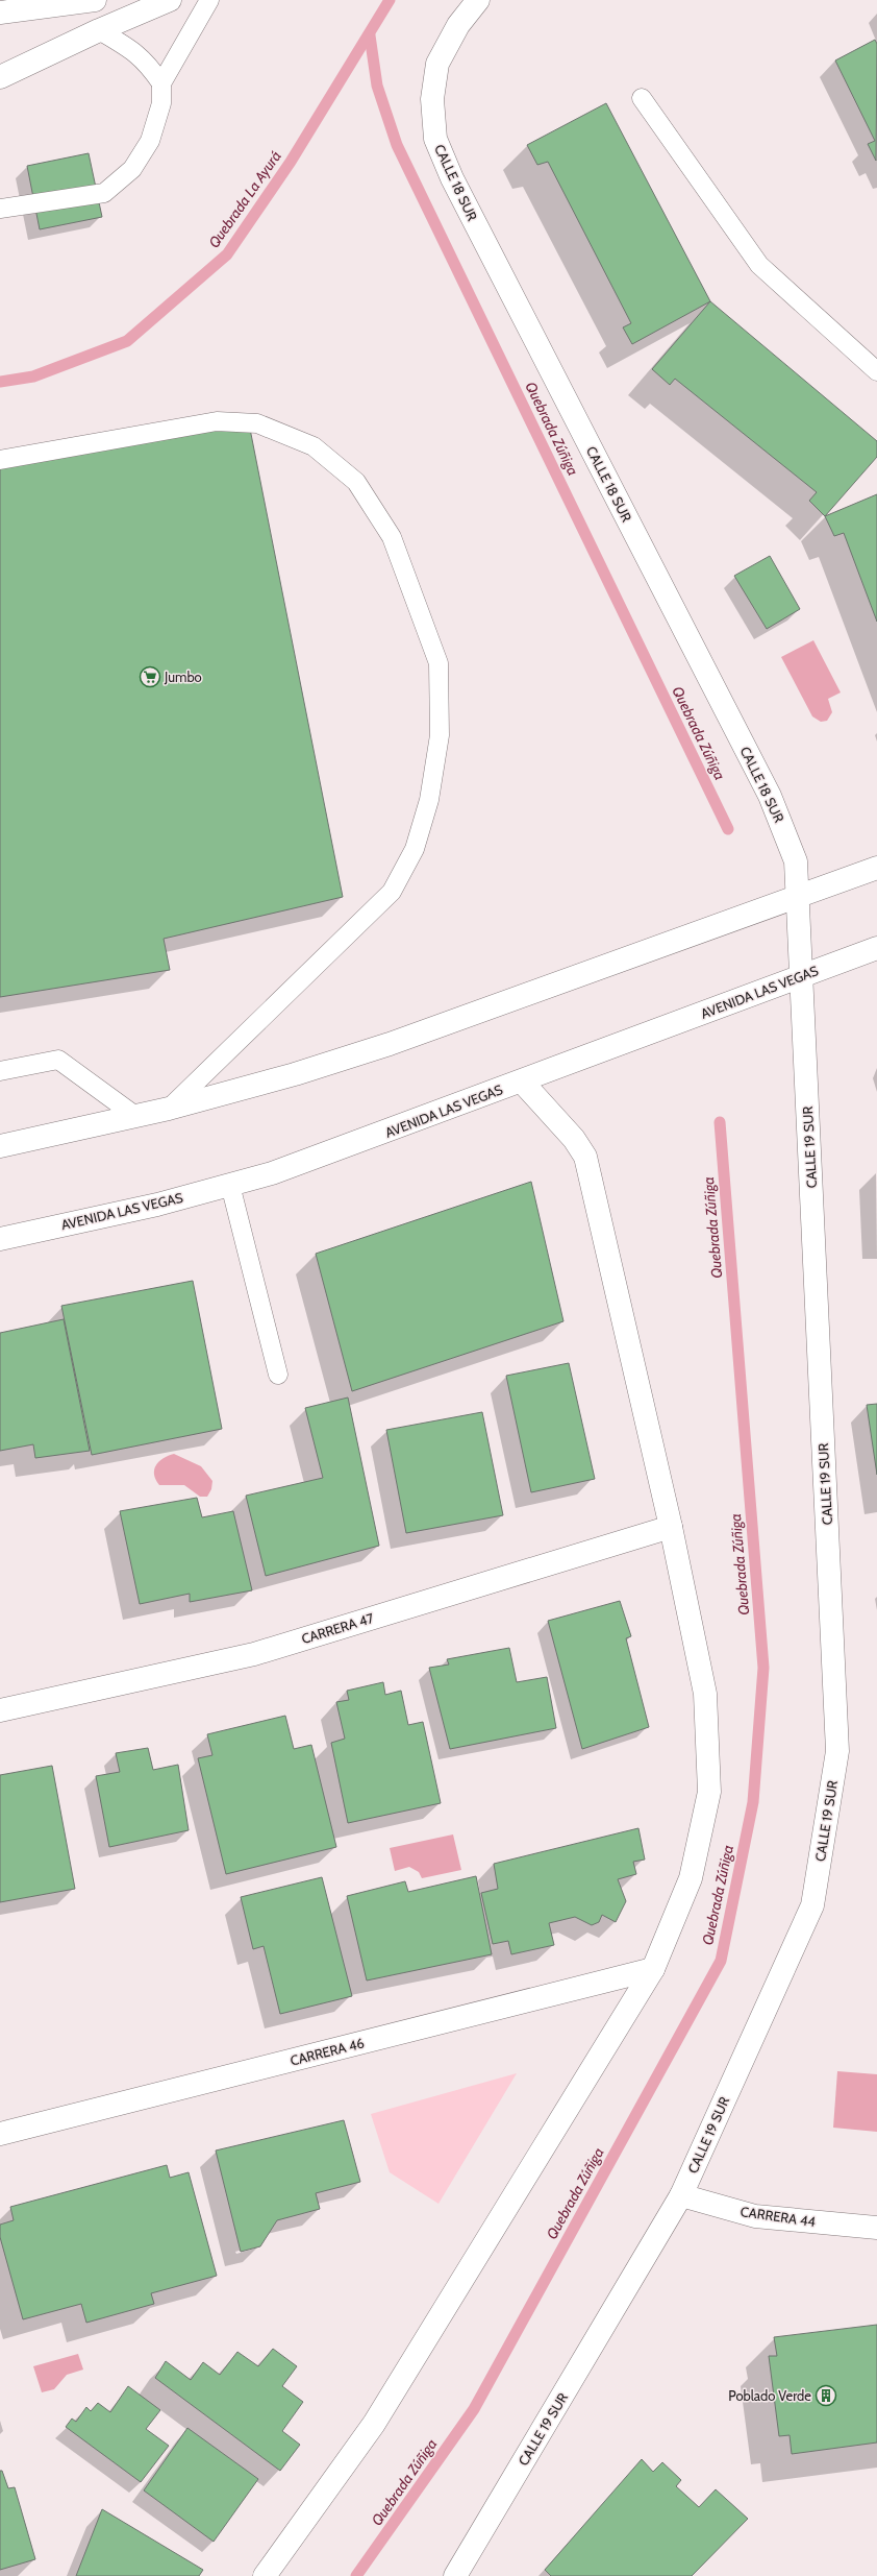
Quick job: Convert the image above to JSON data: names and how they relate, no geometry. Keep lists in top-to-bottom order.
{
  "streets": {
    "main road": [
      "CALLE 18 SUR",
      "AVENIDA LAS VEGAS",
      "CALLE 19 SUR",
      "CARRERA 47",
      "CARRERA 46",
      "CARRERA 44"
    ]
  },
  "crossings": [
    ["CALLE 18 SUR", "AVENIDA LAS VEGAS"],
    ["CALLE 18 SUR", "CALLE 19 SUR"],
    ["AVENIDA LAS VEGAS", "CALLE 19 SUR"],
    ["CALLE 19 SUR", "CARRERA 44"]
  ],
  "water": ["Quebrada La Ayurá", "Quebrada Zúñiga"],
  "places": {
    "supermarket": ["Jumbo"],
    "building": ["Poblado Verde"]
  }
}
